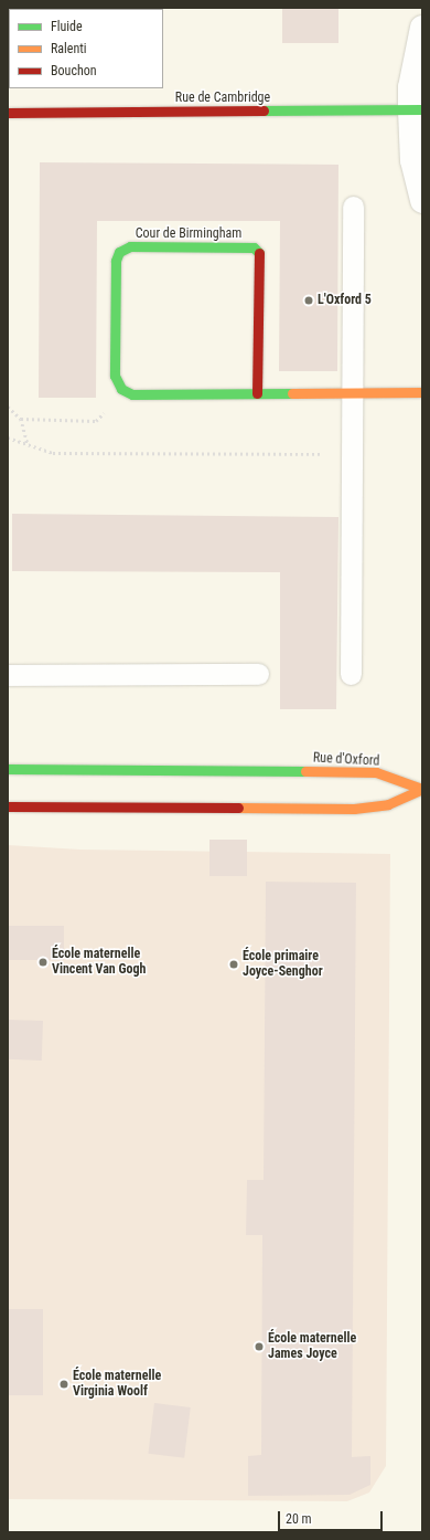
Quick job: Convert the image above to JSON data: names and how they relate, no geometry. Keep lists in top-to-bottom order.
{
  "streets": {
    "street": ["Rue de Cambridge", "Cour de Birmingham", "Rue d'Oxford"]
  },
  "places": [
    "L'Oxford 5",
    "École maternelle Vincent Van Gogh",
    "École primaire Joyce-Senghor",
    "École maternelle James Joyce",
    "École maternelle Virginia Woolf"
  ],
  "legend": ["Fluide", "Ralenti", "Bouchon"],
  "scale_bar": "20 m"
}
